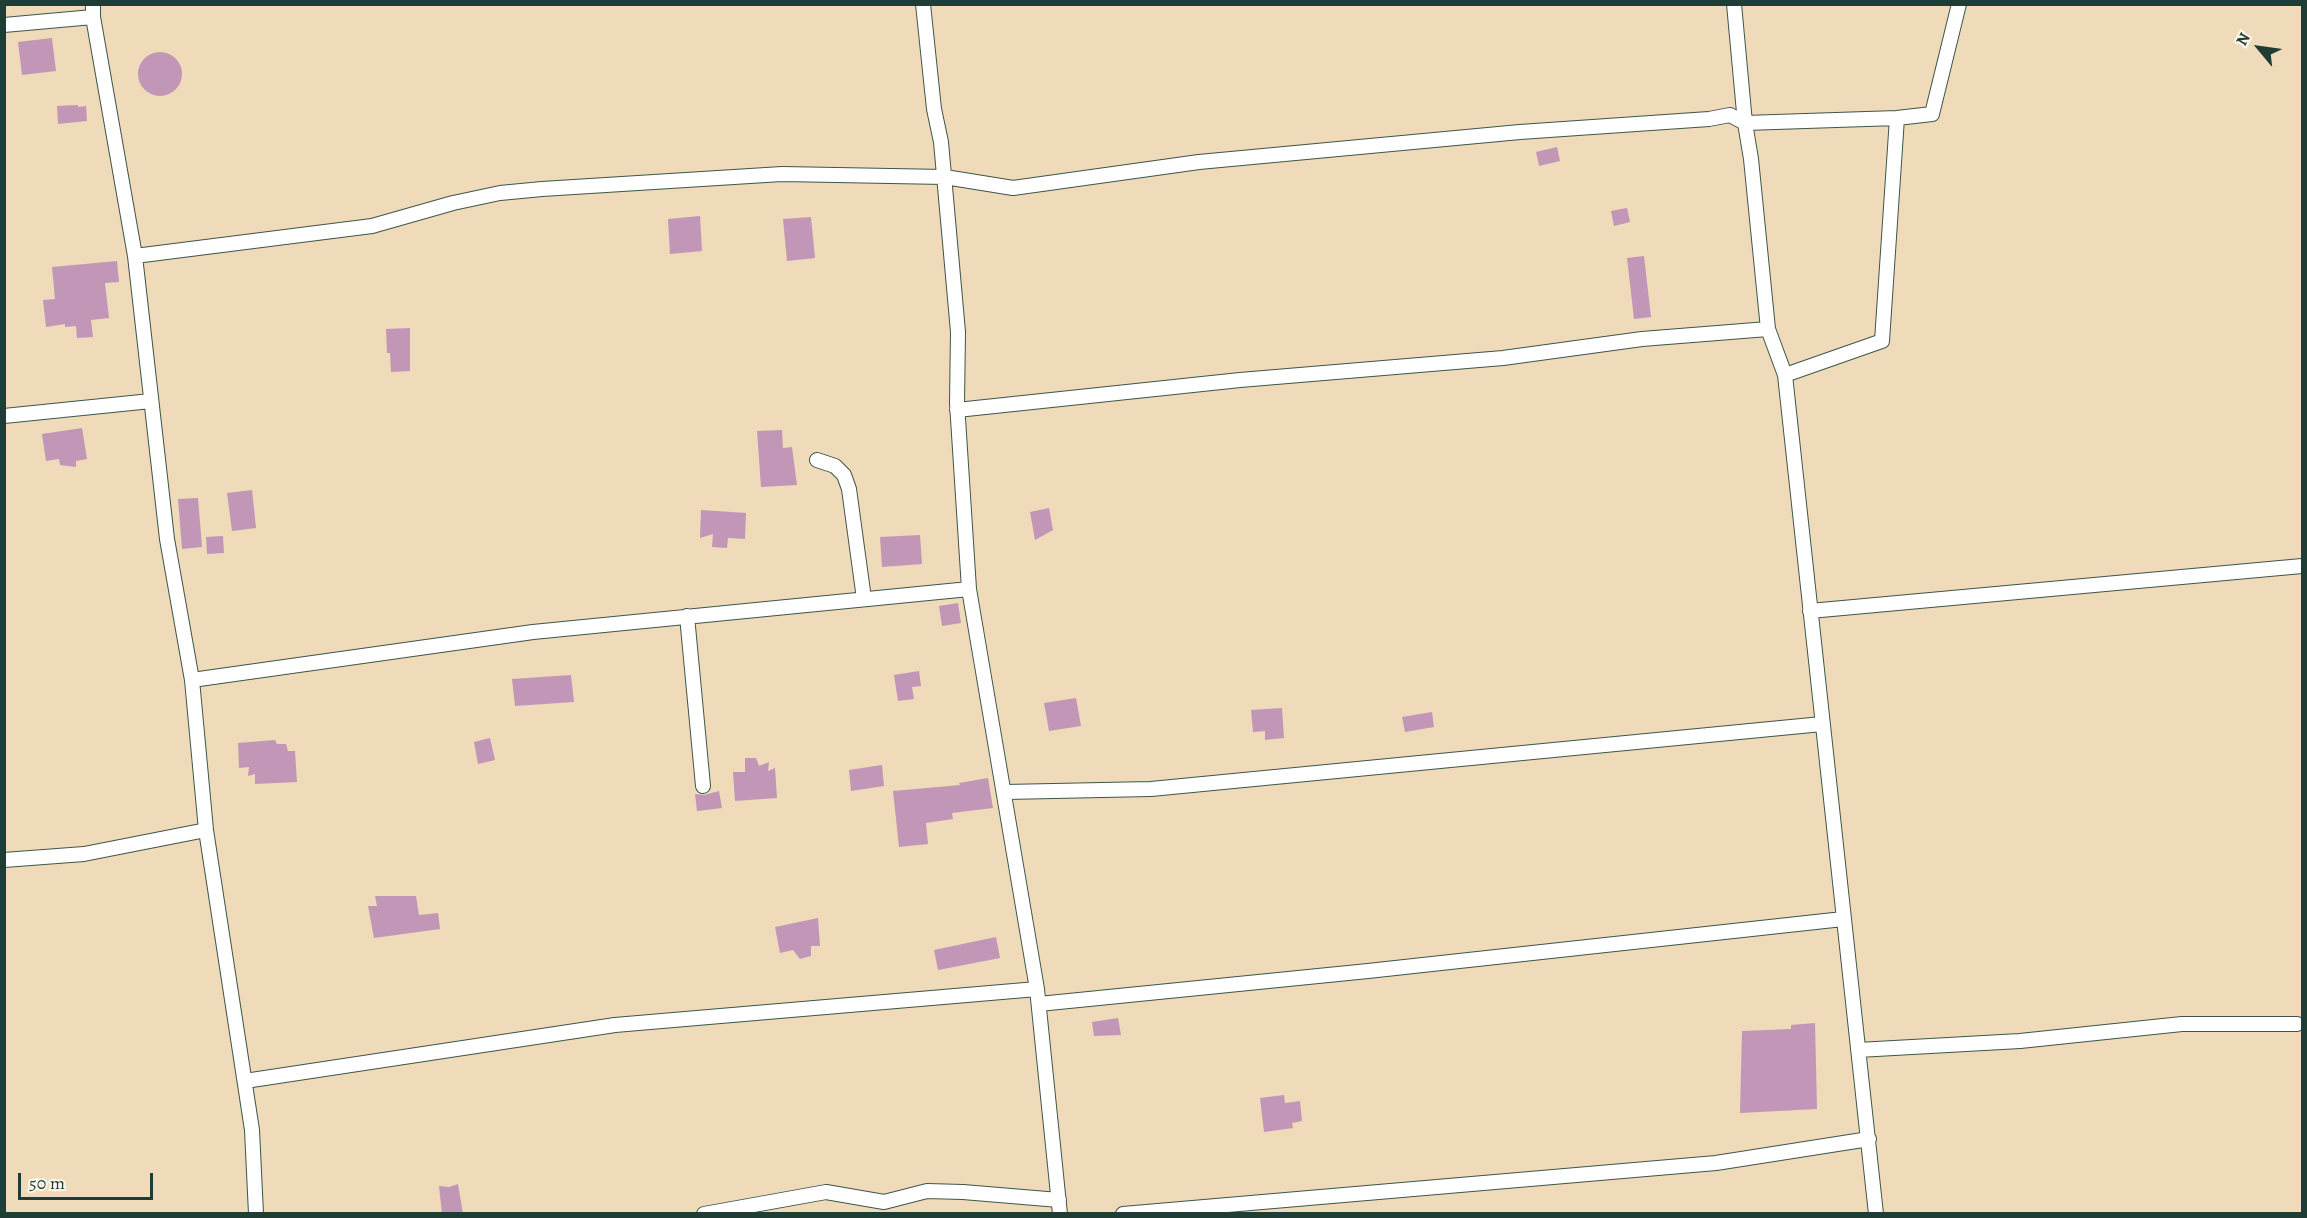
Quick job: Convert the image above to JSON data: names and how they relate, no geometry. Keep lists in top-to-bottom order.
{
  "scale_bar": "50 m",
  "north": "top left"
}
